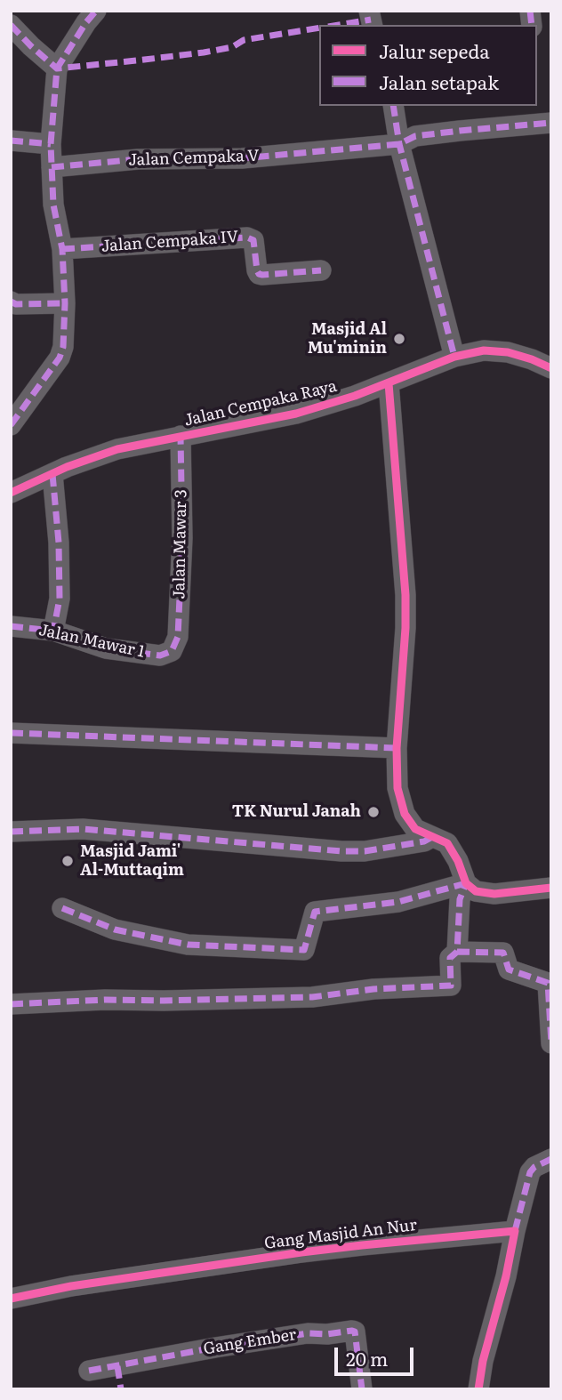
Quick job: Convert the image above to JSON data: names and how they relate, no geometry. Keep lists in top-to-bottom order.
{
  "streets": {
    "street": [
      "Jalan Cempaka V",
      "Jalan Cempaka IV",
      "Jalan Cempaka Raya",
      "Jalan Mawar 3",
      "Jalan Mawar 1",
      "Gang Masjid An Nur",
      "Gang Ember"
    ]
  },
  "crossings": [
    ["Jalan Cempaka Raya", "Jalan Mawar 3"],
    ["Jalan Mawar 3", "Jalan Mawar 1"]
  ],
  "places": ["Masjid Al Mu'minin", "TK Nurul Janah", "Masjid Jami' Al-Muttaqim"],
  "legend": ["Jalur sepeda", "Jalan setapak"],
  "scale_bar": "20 m"
}
